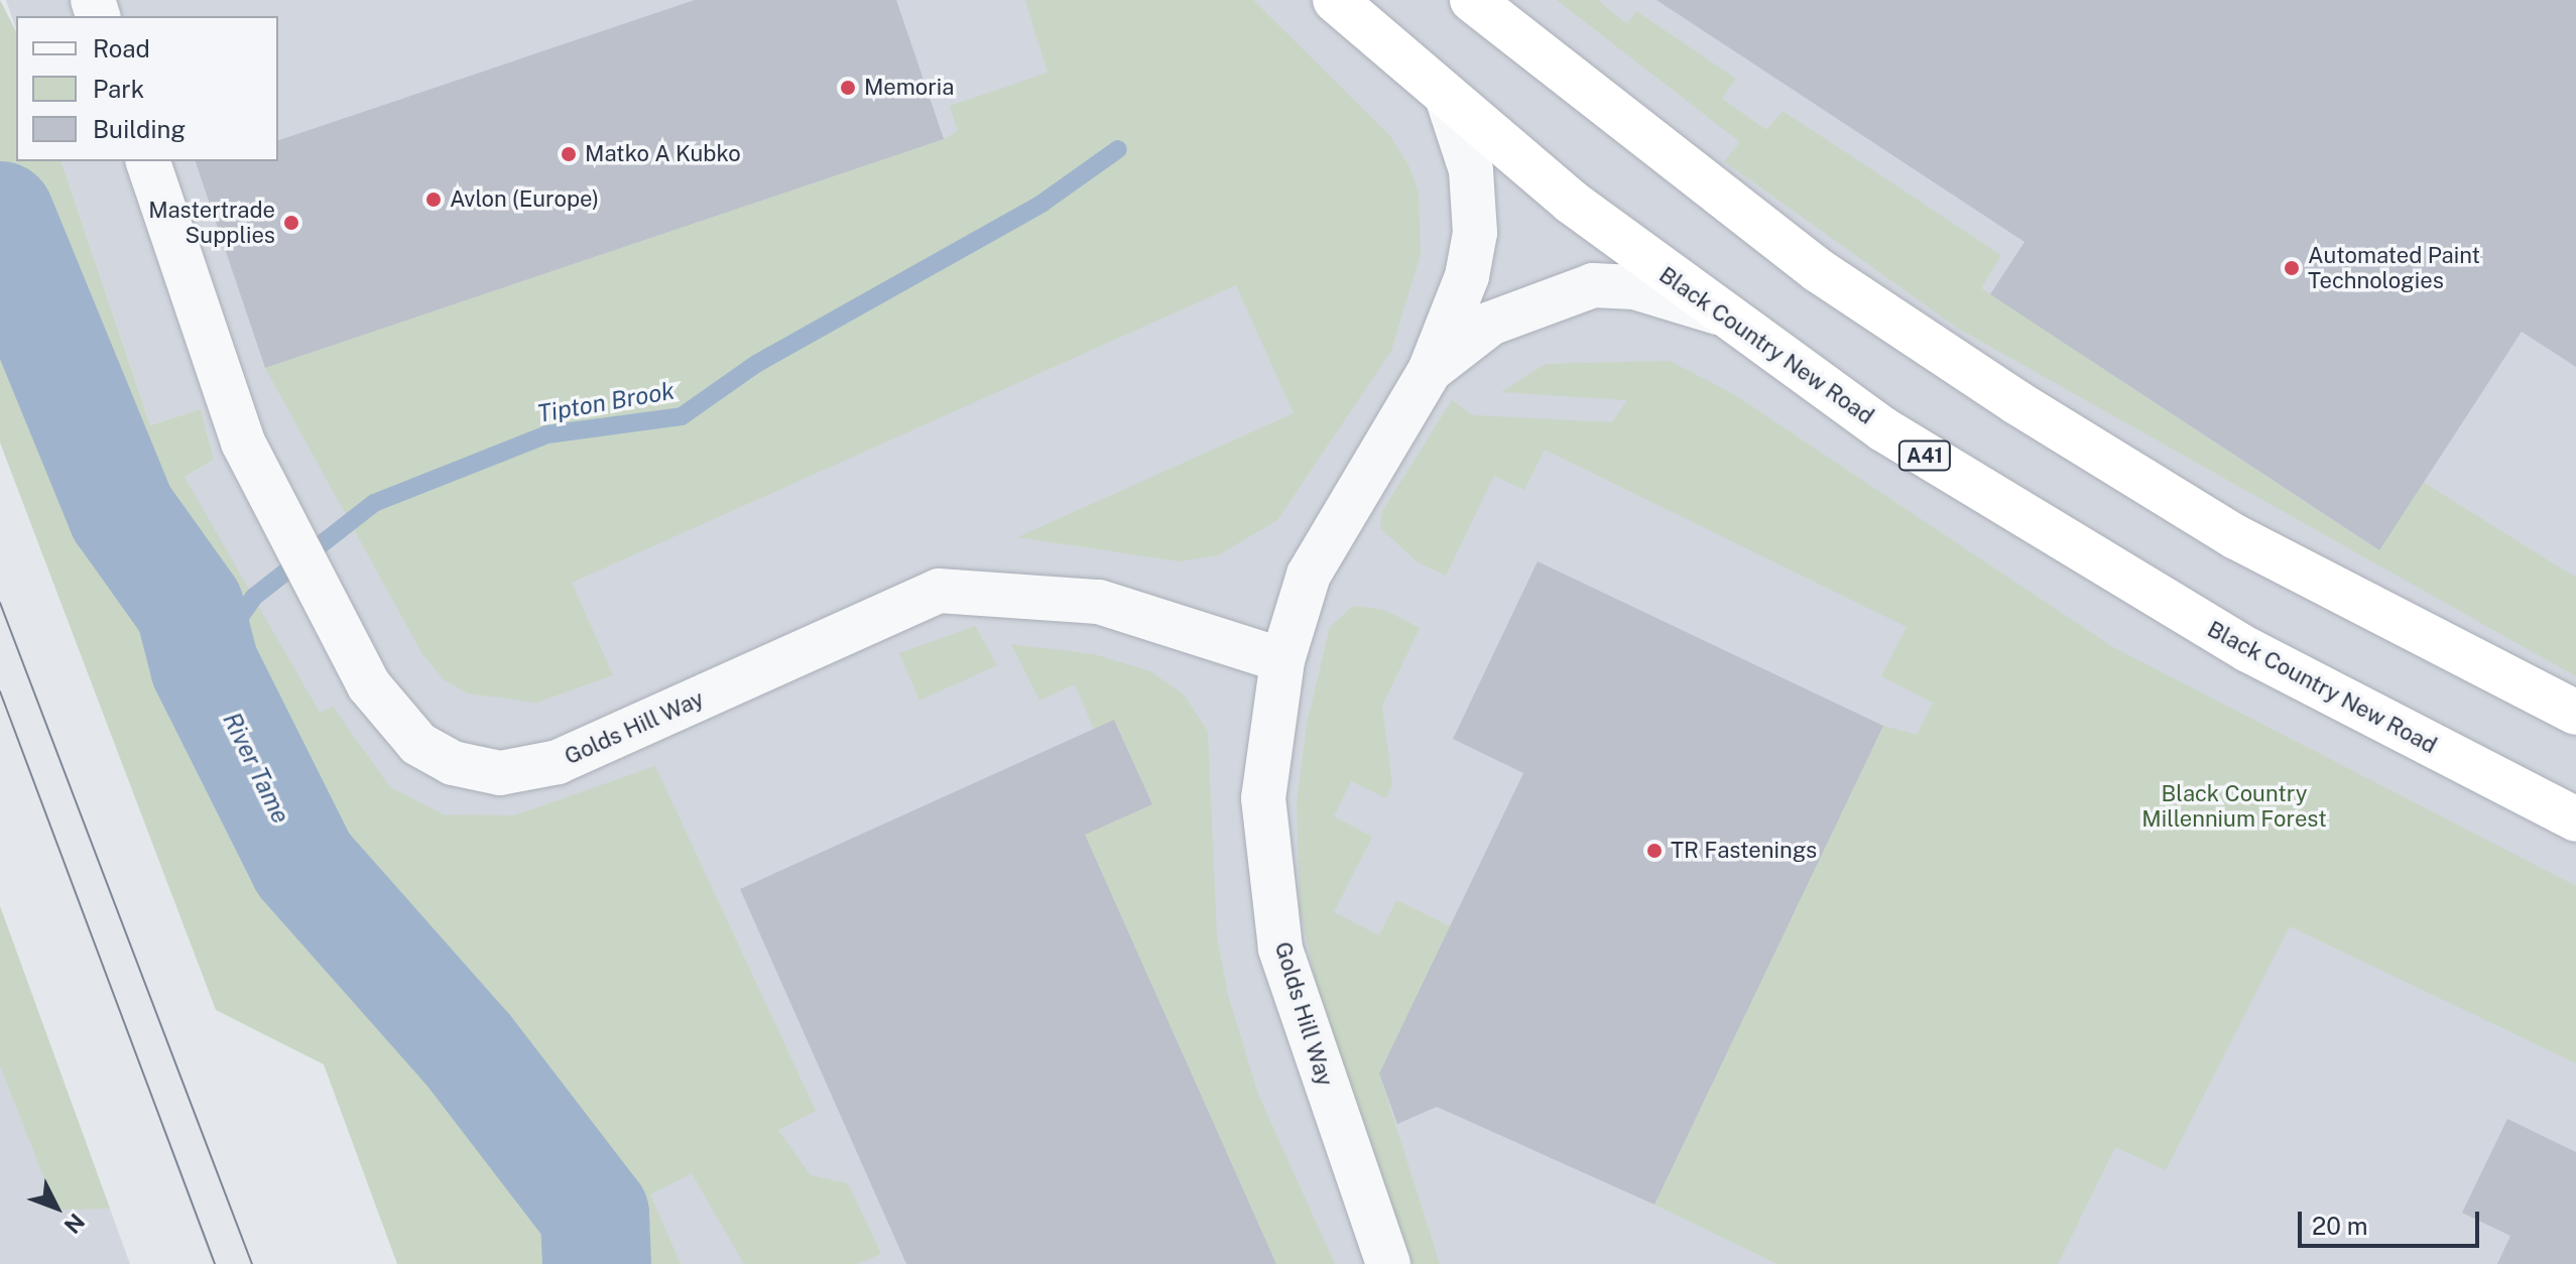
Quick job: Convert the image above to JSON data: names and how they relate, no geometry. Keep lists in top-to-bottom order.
{
  "streets": {
    "highway": ["Black Country New Road", "A41"],
    "street": ["Golds Hill Way"]
  },
  "crossings": [
    ["Black Country New Road", "Golds Hill Way"]
  ],
  "water": ["Tipton Brook", "River Tame"],
  "parks": ["Black Country Millennium Forest"],
  "places": [
    "Memoria",
    "Matko A Kubko",
    "Avlon (Europe)",
    "Mastertrade Supplies",
    "Automated Paint Technologies",
    "TR Fastenings"
  ],
  "legend": ["Road", "Park", "Building"],
  "scale_bar": "20 m",
  "north": "bottom right"
}
